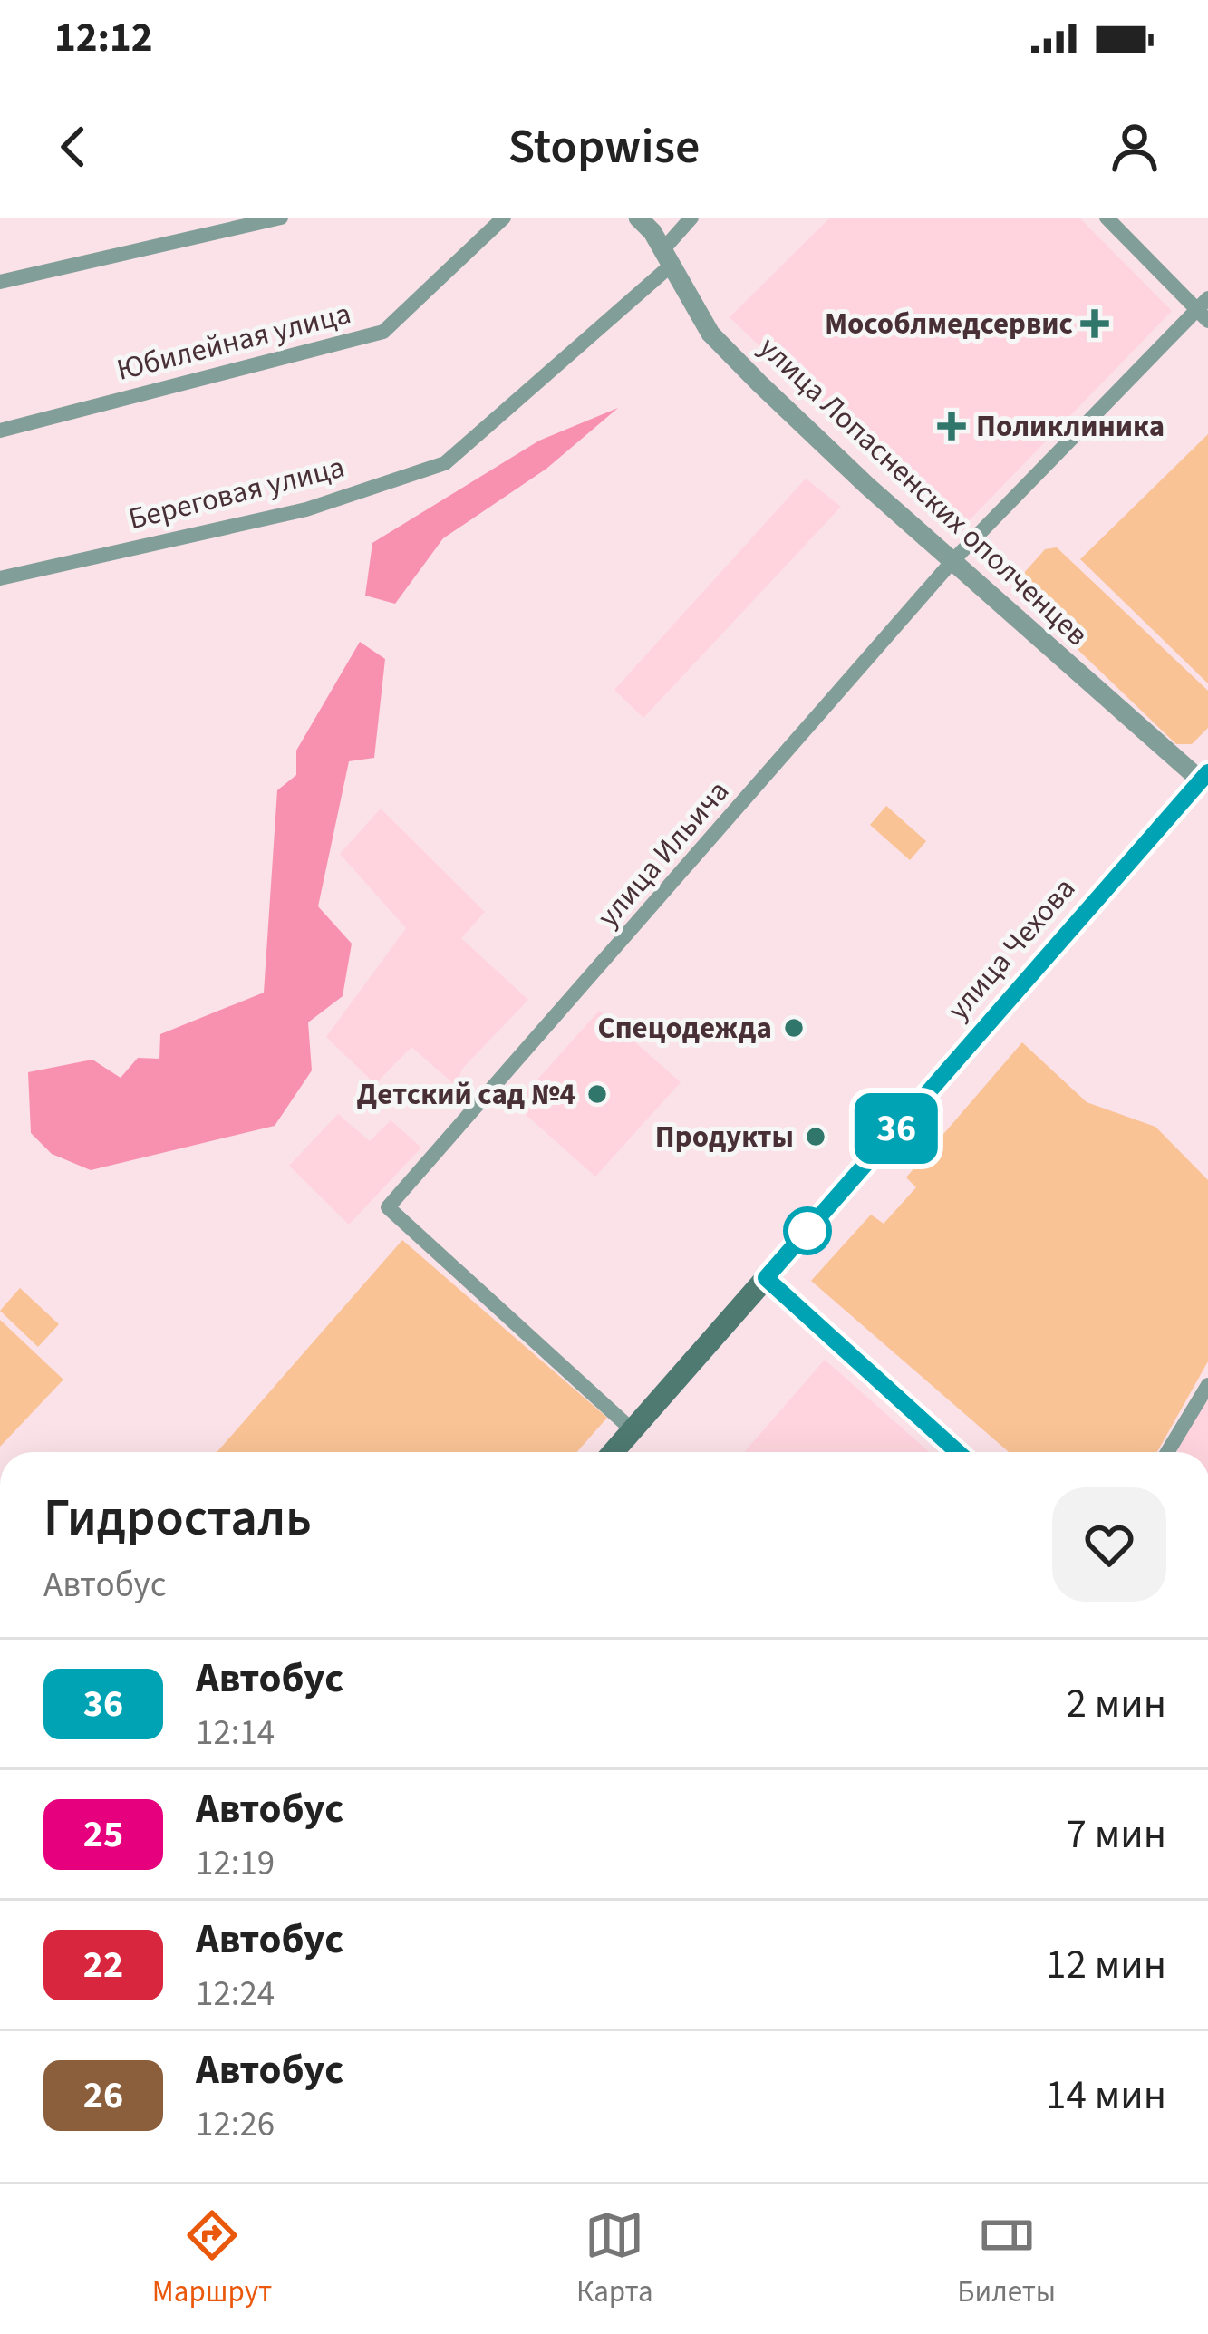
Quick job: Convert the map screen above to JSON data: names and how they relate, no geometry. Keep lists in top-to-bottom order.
{
  "streets": {
    "main road": ["улица Чехова"],
    "street": [
      "Юбилейная улица",
      "улица Лопасненских ополченцев",
      "Береговая улица",
      "улица Ильича"
    ]
  },
  "crossings": [
    ["улица Лопасненских ополченцев", "Береговая улица"],
    ["улица Лопасненских ополченцев", "улица Ильича"],
    ["улица Лопасненских ополченцев", "улица Чехова"],
    ["улица Ильича", "улица Чехова"]
  ],
  "places": {
    "health": ["Мособлмедсервис", "Поликлиника"],
    "other": ["Спецодежда", "Детский сад №4", "Продукты"]
  },
  "lines": ["bus line 36"],
  "page": {
    "status": "12:12",
    "header": "Stopwise",
    "on_map": "36",
    "heading": ["Гидросталь", "Автобус"],
    "list": [
      {
        "mark": "36",
        "name": "Автобус",
        "note": "12:14",
        "value": "2 мин"
      },
      {
        "mark": "25",
        "name": "Автобус",
        "note": "12:19",
        "value": "7 мин"
      },
      {
        "mark": "22",
        "name": "Автобус",
        "note": "12:24",
        "value": "12 мин"
      },
      {
        "mark": "26",
        "name": "Автобус",
        "note": "12:26",
        "value": "14 мин"
      }
    ],
    "tabs": ["Маршрут", "Карта", "Билеты"]
  }
}
